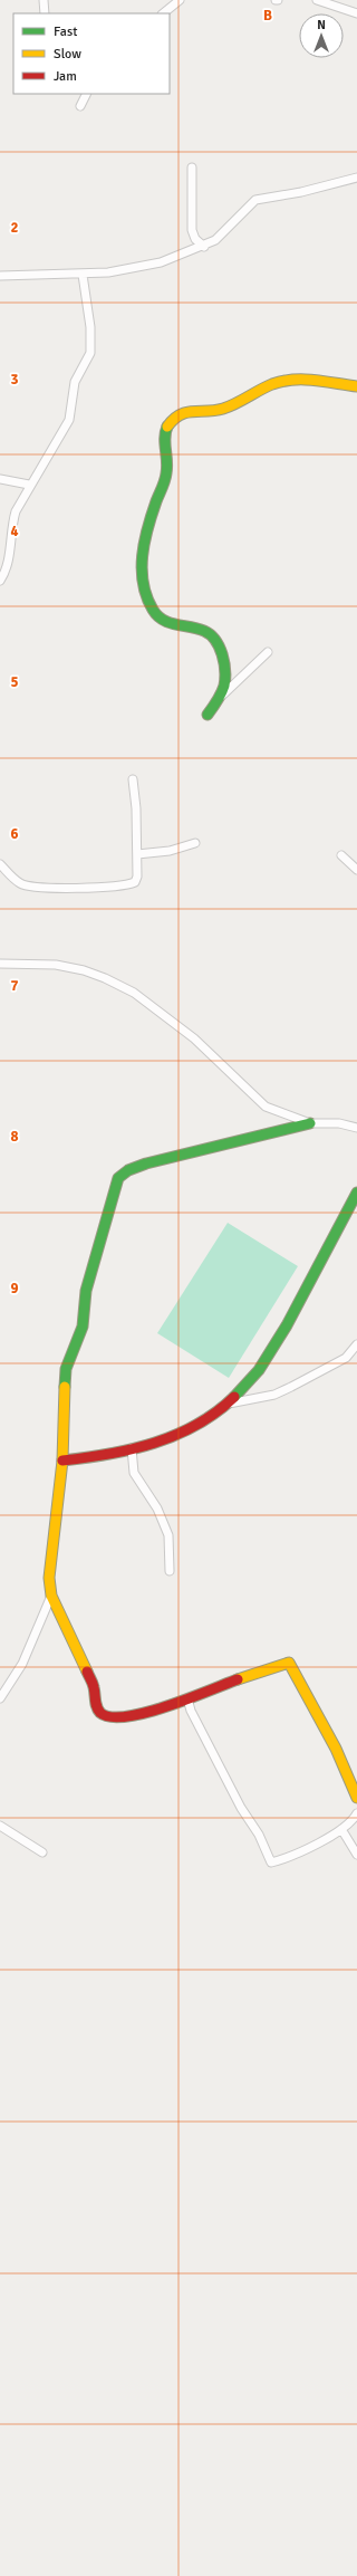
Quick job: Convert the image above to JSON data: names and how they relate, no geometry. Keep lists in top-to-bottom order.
{
  "legend": ["Fast", "Slow", "Jam"],
  "north": "top",
  "grid": {
    "columns": ["B"],
    "rows": [
      "2",
      "3",
      "4",
      "5",
      "6",
      "7",
      "8",
      "9"
    ]
  }
}
